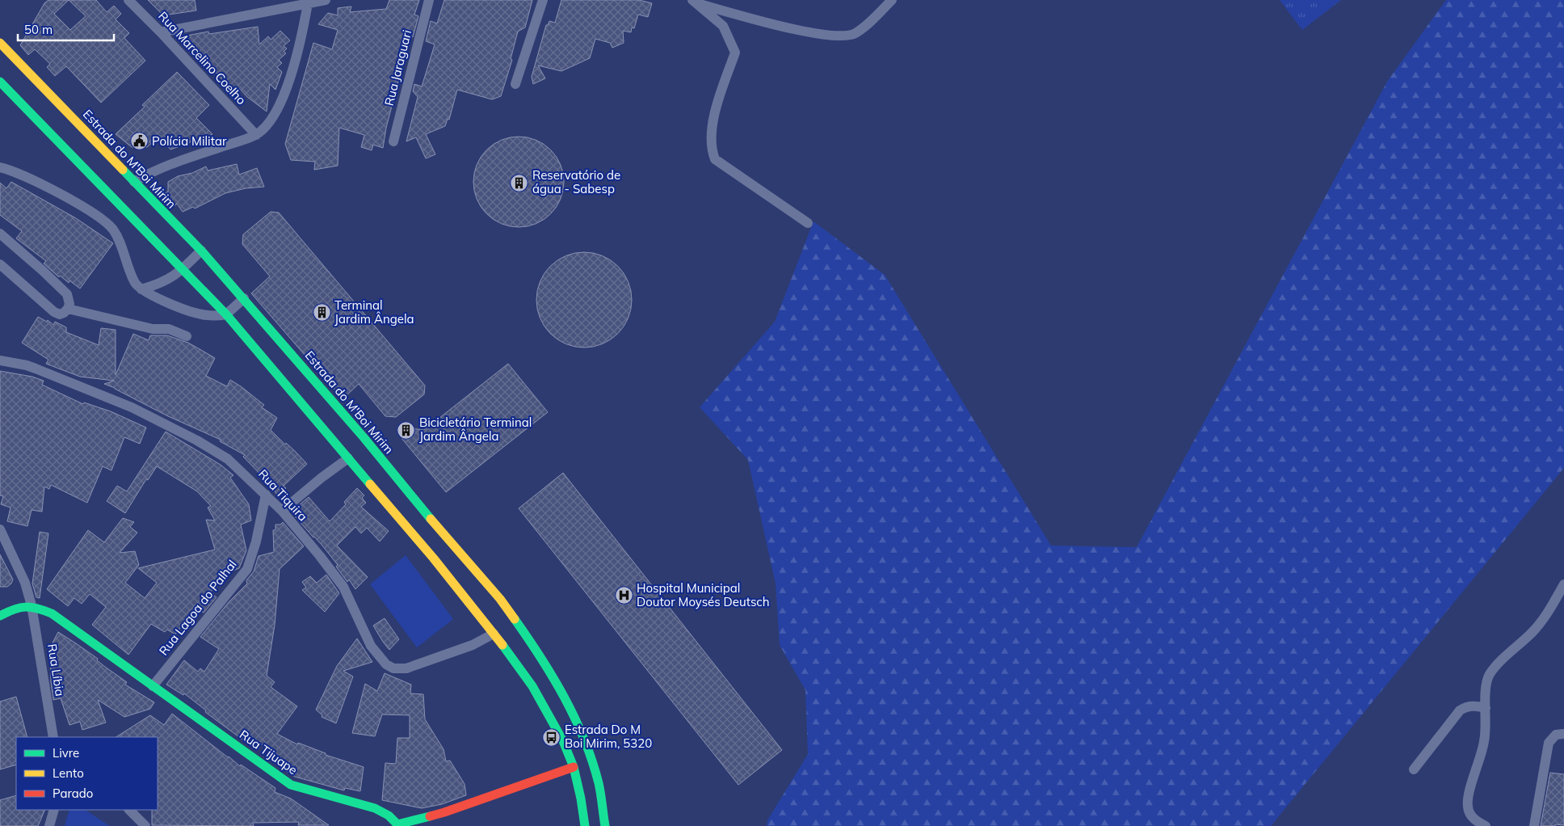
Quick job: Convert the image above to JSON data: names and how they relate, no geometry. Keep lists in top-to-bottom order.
{
  "streets": {
    "main road": ["Estrada do M'Boi Mirim", "Rua Tijuape"],
    "street": [
      "Rua Marcelino Coelho",
      "Rua Jaraguari",
      "Rua Tiquira",
      "Rua Lagoa do Palhal",
      "Rua Líbia"
    ]
  },
  "crossings": [
    ["Estrada do M'Boi Mirim", "Rua Tiquira"],
    ["Estrada do M'Boi Mirim", "Rua Tijuape"],
    ["Rua Tiquira", "Rua Lagoa do Palhal"],
    ["Rua Lagoa do Palhal", "Rua Tijuape"],
    ["Rua Líbia", "Rua Tijuape"]
  ],
  "places": {
    "public building": ["Polícia Militar"],
    "building": ["Reservatório de água - Sabesp", "Terminal Jardim Ângela", "Bicicletário Terminal Jardim Ângela"],
    "hospital": ["Hospital Municipal Doutor Moysés Deutsch"],
    "bus stop": ["Estrada Do M Boi Mirim, 5320"]
  },
  "legend": ["Livre", "Lento", "Parado"],
  "scale_bar": "50 m"
}
